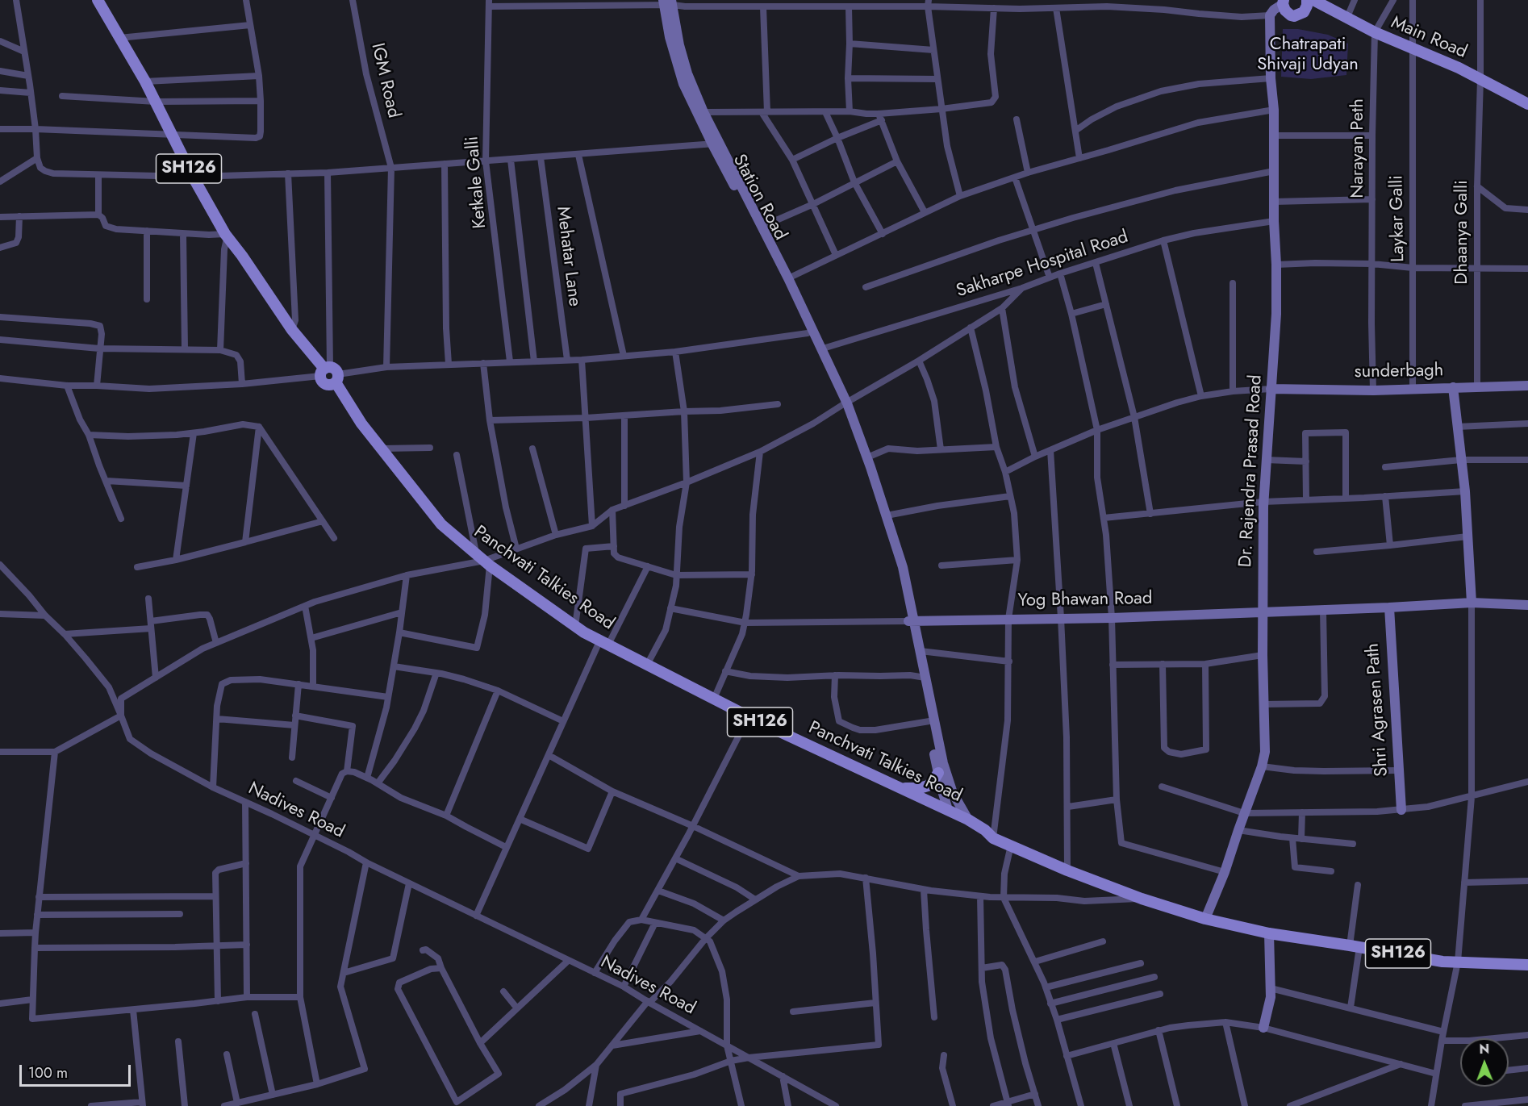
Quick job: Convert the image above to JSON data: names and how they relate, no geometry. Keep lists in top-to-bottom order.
{
  "streets": {
    "main road": [
      "Main Road",
      "SH126",
      "Station Road",
      "sunderbagh",
      "Dr. Rajendra Prasad Road",
      "Panchvati Talkies Road",
      "Yog Bhawan Road",
      "Shri Agrasen Path"
    ],
    "street": [
      "IGM Road",
      "Narayan Peth",
      "Ketkale Galli",
      "Laykar Galli",
      "Dhaanya Galli",
      "Mehatar Lane",
      "Sakharpe Hospital Road",
      "Nadives Road"
    ]
  },
  "crossings": [
    ["Main Road", "Narayan Peth"],
    ["Main Road", "Laykar Galli"],
    ["Main Road", "Dhaanya Galli"],
    ["Narayan Peth", "sunderbagh"],
    ["SH126", "Panchvati Talkies Road"],
    ["Station Road", "Sakharpe Hospital Road"],
    ["Laykar Galli", "sunderbagh"],
    ["Dhaanya Galli", "sunderbagh"],
    ["Sakharpe Hospital Road", "Dr. Rajendra Prasad Road"],
    ["sunderbagh", "Dr. Rajendra Prasad Road"],
    ["Dr. Rajendra Prasad Road", "Panchvati Talkies Road"],
    ["Dr. Rajendra Prasad Road", "Yog Bhawan Road"],
    ["Yog Bhawan Road", "Shri Agrasen Path"]
  ],
  "parks": ["Chatrapati Shivaji Udyan"],
  "scale_bar": "100 m",
  "north": "top"
}
